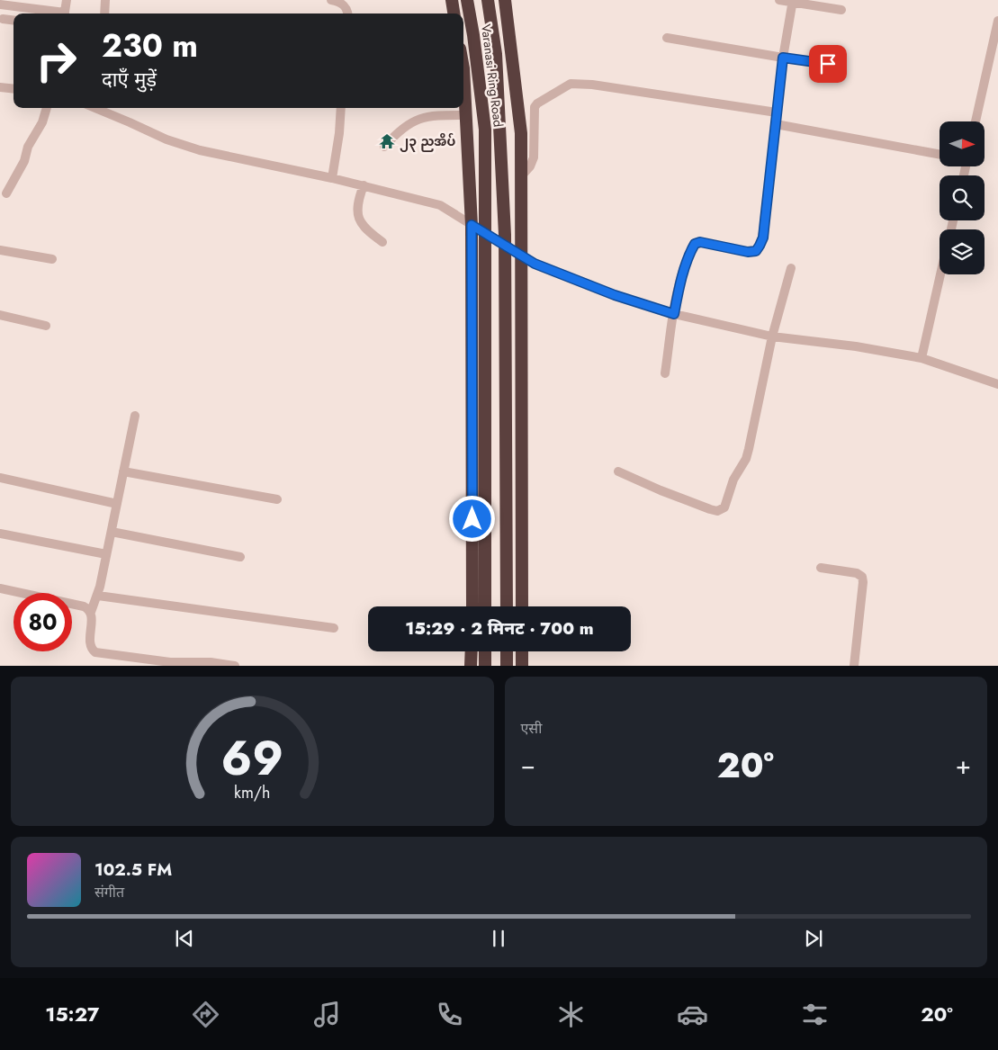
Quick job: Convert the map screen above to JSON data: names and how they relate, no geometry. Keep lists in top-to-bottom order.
{
  "streets": {
    "highway": ["Varanasi Ring Road"]
  },
  "places": {
    "temple": ["၂၃ ညအိပ်"]
  },
  "north": "right",
  "page": {
    "turn": ["230 m", "दाएँ मुड़ें"],
    "limit": "80",
    "trip": "15:29 · 2 मिनट · 700 m",
    "tile": "एसी",
    "heat": ["−", "20°", "+"],
    "song": ["102.5 FM", "संगीत"],
    "tabs": ["15:27", "20°"],
    "gauge": ["69", "km/h"]
  }
}
